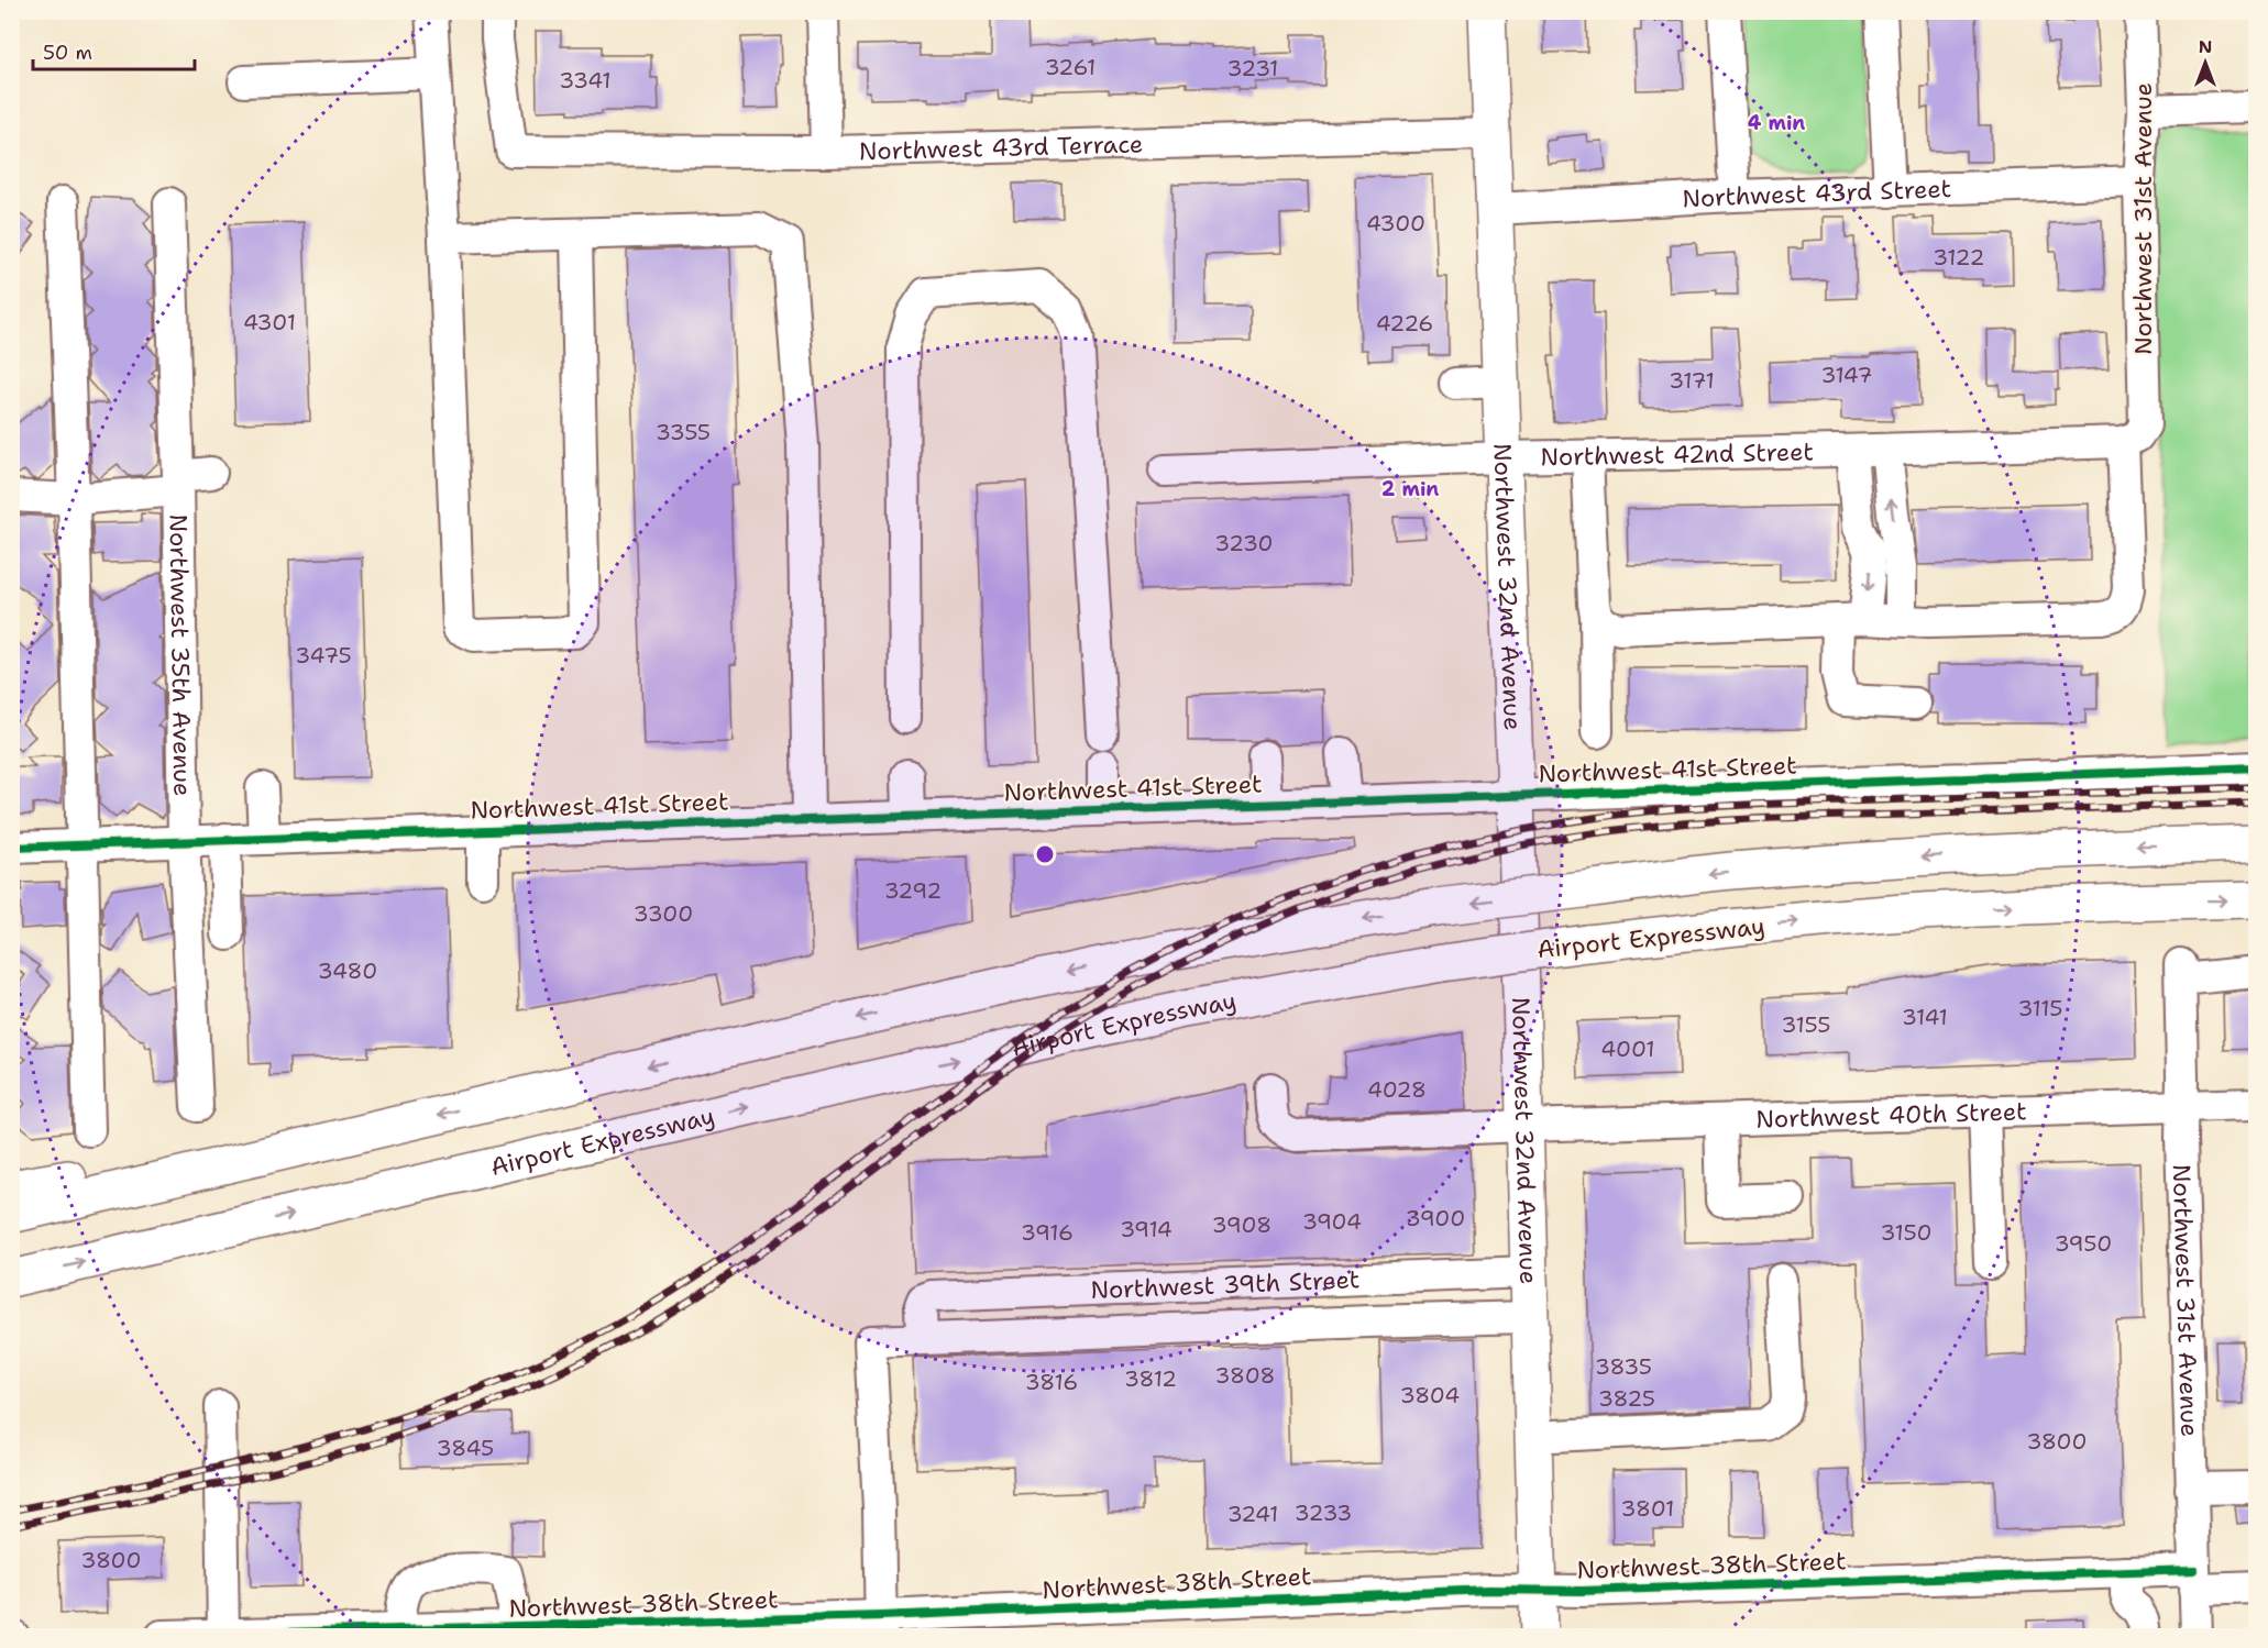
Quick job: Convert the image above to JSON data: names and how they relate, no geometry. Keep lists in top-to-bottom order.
{
  "streets": {
    "main road": ["Northwest 32nd Avenue", "Airport Expressway"],
    "street": [
      "Northwest 43rd Terrace",
      "Northwest 43rd Street",
      "Northwest 31st Avenue",
      "Northwest 42nd Street",
      "Northwest 35th Avenue",
      "Northwest 41st Street",
      "Northwest 40th Street",
      "Northwest 39th Street",
      "Northwest 38th Street"
    ]
  },
  "crossings": [
    ["Northwest 43rd Terrace", "Northwest 32nd Avenue"],
    ["Northwest 43rd Street", "Northwest 31st Avenue"],
    ["Northwest 43rd Street", "Northwest 32nd Avenue"],
    ["Northwest 31st Avenue", "Northwest 42nd Street"],
    ["Northwest 31st Avenue", "Northwest 40th Street"],
    ["Northwest 31st Avenue", "Northwest 38th Street"],
    ["Northwest 42nd Street", "Northwest 32nd Avenue"],
    ["Northwest 32nd Avenue", "Northwest 41st Street"],
    ["Northwest 32nd Avenue", "Northwest 40th Street"],
    ["Northwest 32nd Avenue", "Northwest 39th Street"],
    ["Northwest 32nd Avenue", "Northwest 38th Street"],
    ["Northwest 35th Avenue", "Northwest 41st Street"]
  ],
  "house_numbers": [
    "3261",
    "3231",
    "3341",
    "4300",
    "3122",
    "4301",
    "4226",
    "3147",
    "3171",
    "3355",
    "3230",
    "3475",
    "3292",
    "3300",
    "3480",
    "3115",
    "3141",
    "3155",
    "4001",
    "4028",
    "3900",
    "3904",
    "3908",
    "3914",
    "3916",
    "3150",
    "3950",
    "3835",
    "3808",
    "3812",
    "3816",
    "3804",
    "3825",
    "3800",
    "3845",
    "3801",
    "3233",
    "3241",
    "3800"
  ],
  "scale_bar": "50 m",
  "north": "top",
  "rings": ["4 min", "2 min"]
}
